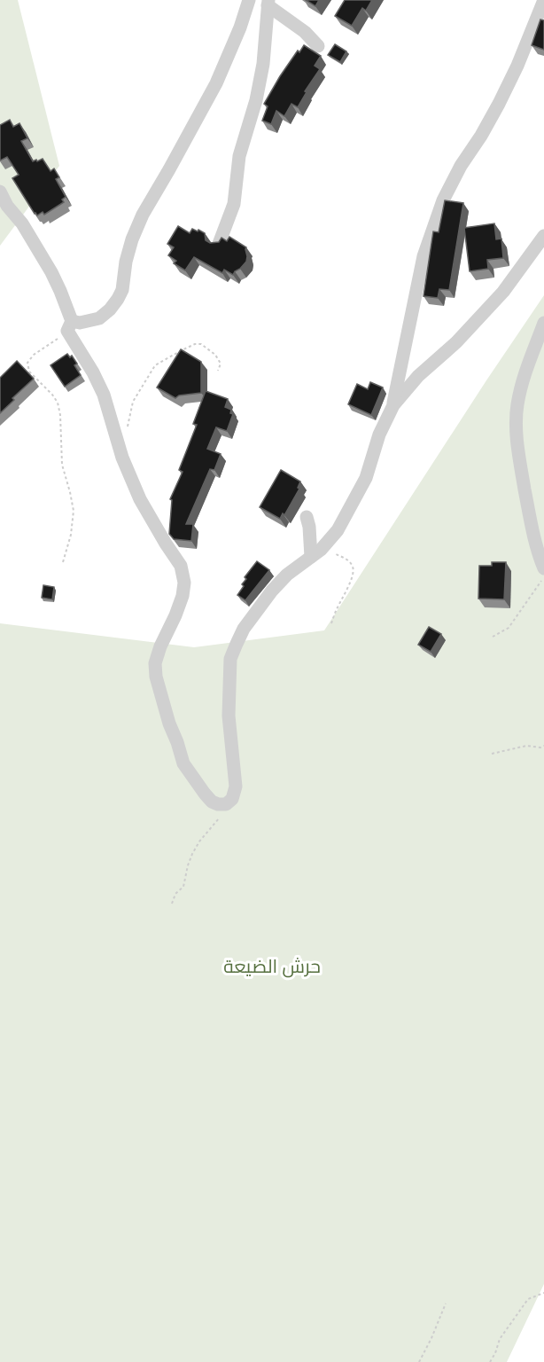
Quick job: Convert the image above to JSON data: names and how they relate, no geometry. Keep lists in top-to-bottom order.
{
  "parks": ["حرش الضيعة"]
}
